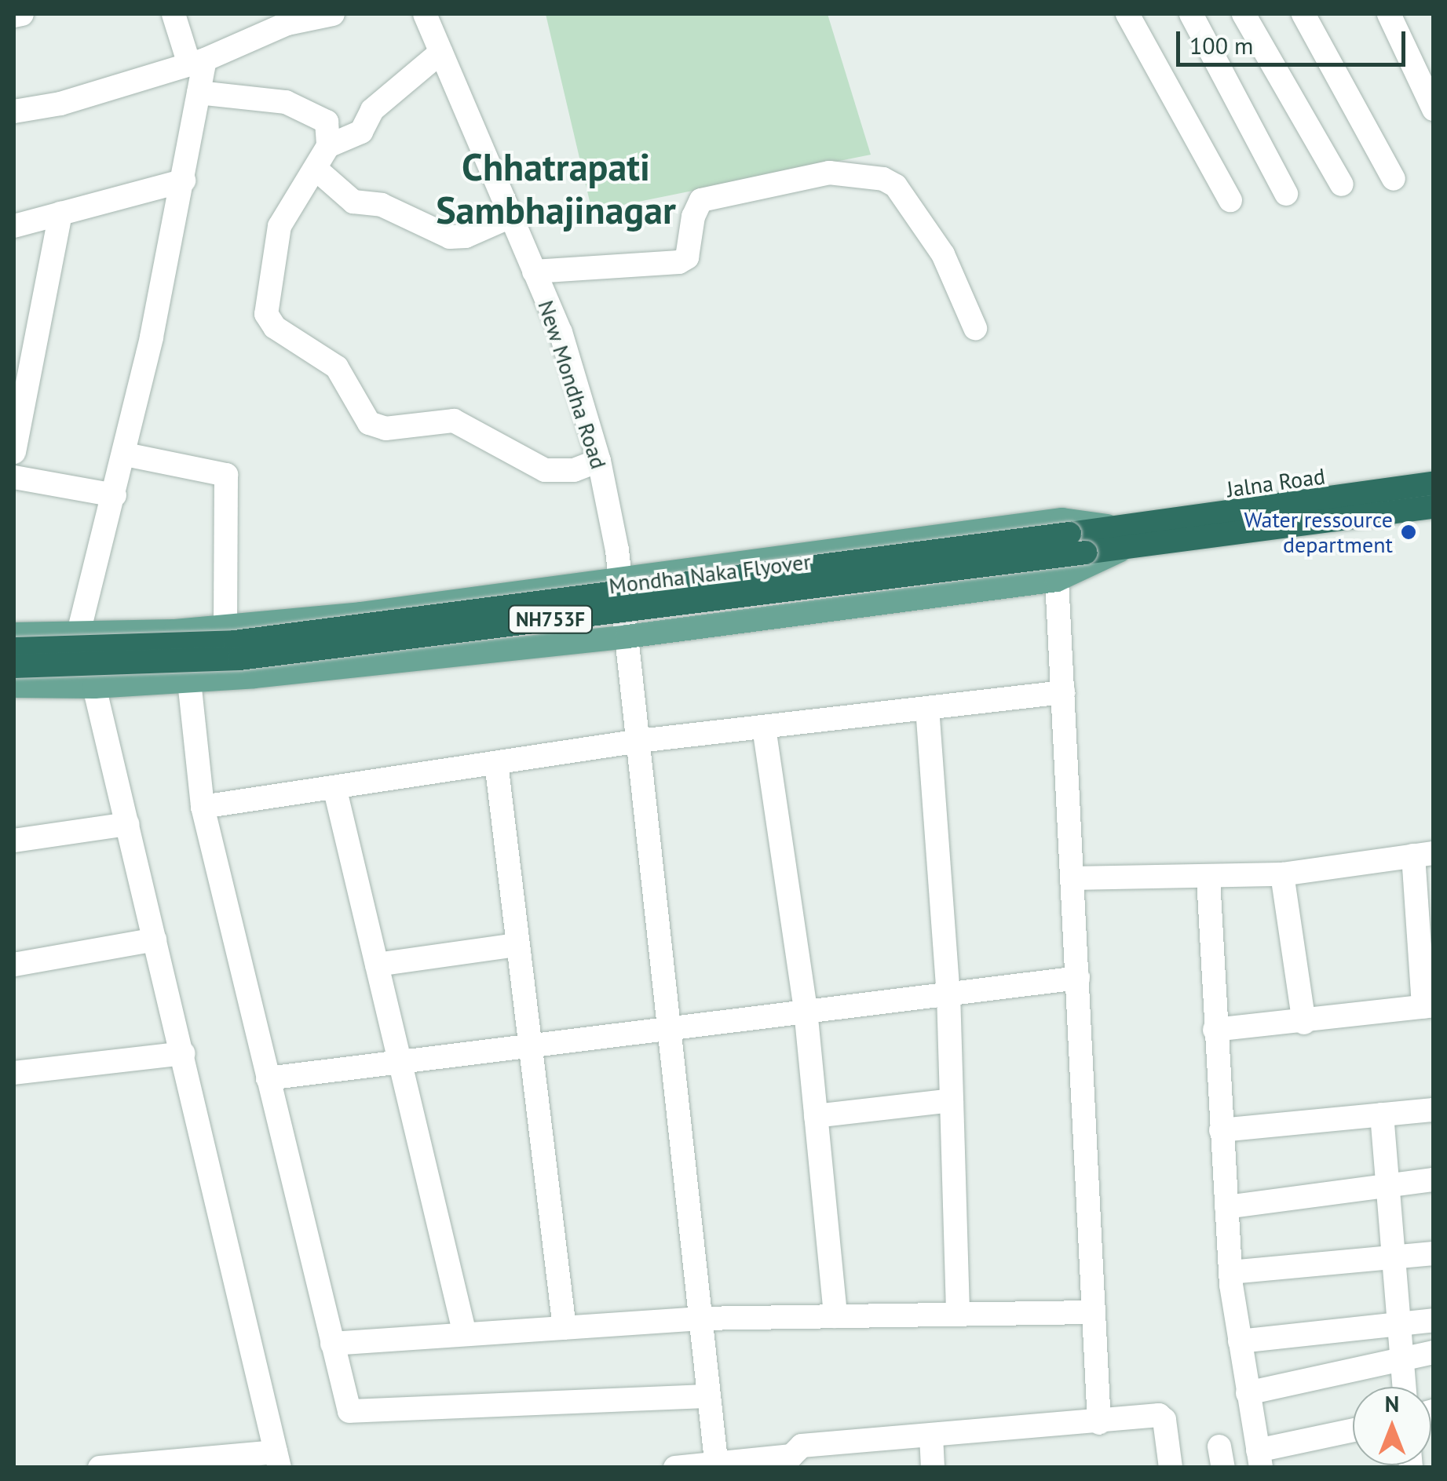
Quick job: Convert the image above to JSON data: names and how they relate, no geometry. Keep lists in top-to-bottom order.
{
  "streets": {
    "highway": ["Jalna Road", "Mondha Naka Flyover", "NH753F"],
    "street": ["New Mondha Road"]
  },
  "crossings": [
    ["Jalna Road", "Mondha Naka Flyover"]
  ],
  "districts": ["Chhatrapati Sambhajinagar"],
  "places": ["Water ressource department"],
  "scale_bar": "100 m",
  "north": "top"
}
